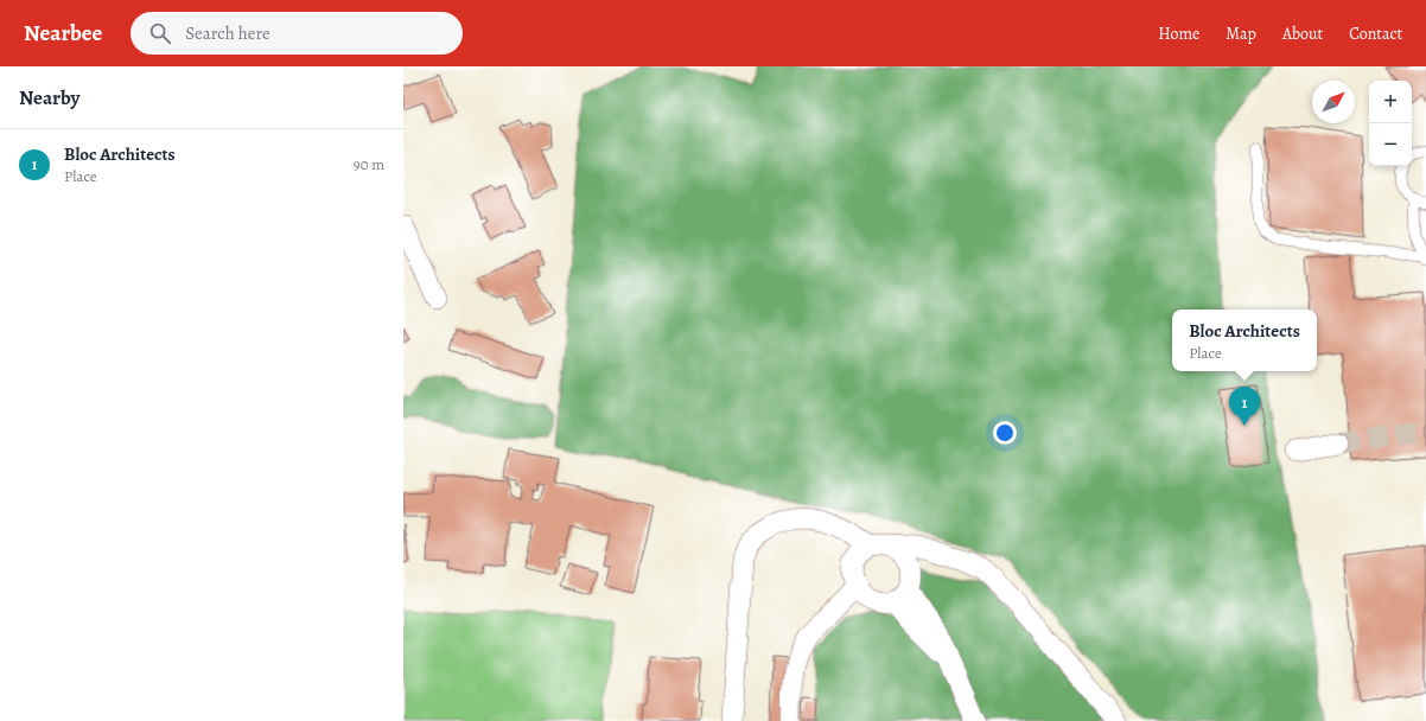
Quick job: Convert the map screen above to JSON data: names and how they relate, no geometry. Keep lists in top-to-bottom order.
{
  "north": "top right",
  "page": {
    "header": "Nearbee",
    "search": "Search here",
    "nav": [
      "Home",
      "Map",
      "About",
      "Contact"
    ],
    "heading": "Nearby",
    "map_buttons": ["+", "−"],
    "list": [
      {
        "mark": "1",
        "name": "Bloc Architects",
        "note": "Place",
        "value": "90 m"
      }
    ],
    "popup": ["Bloc Architects", "Place"],
    "pins": "1"
  }
}
